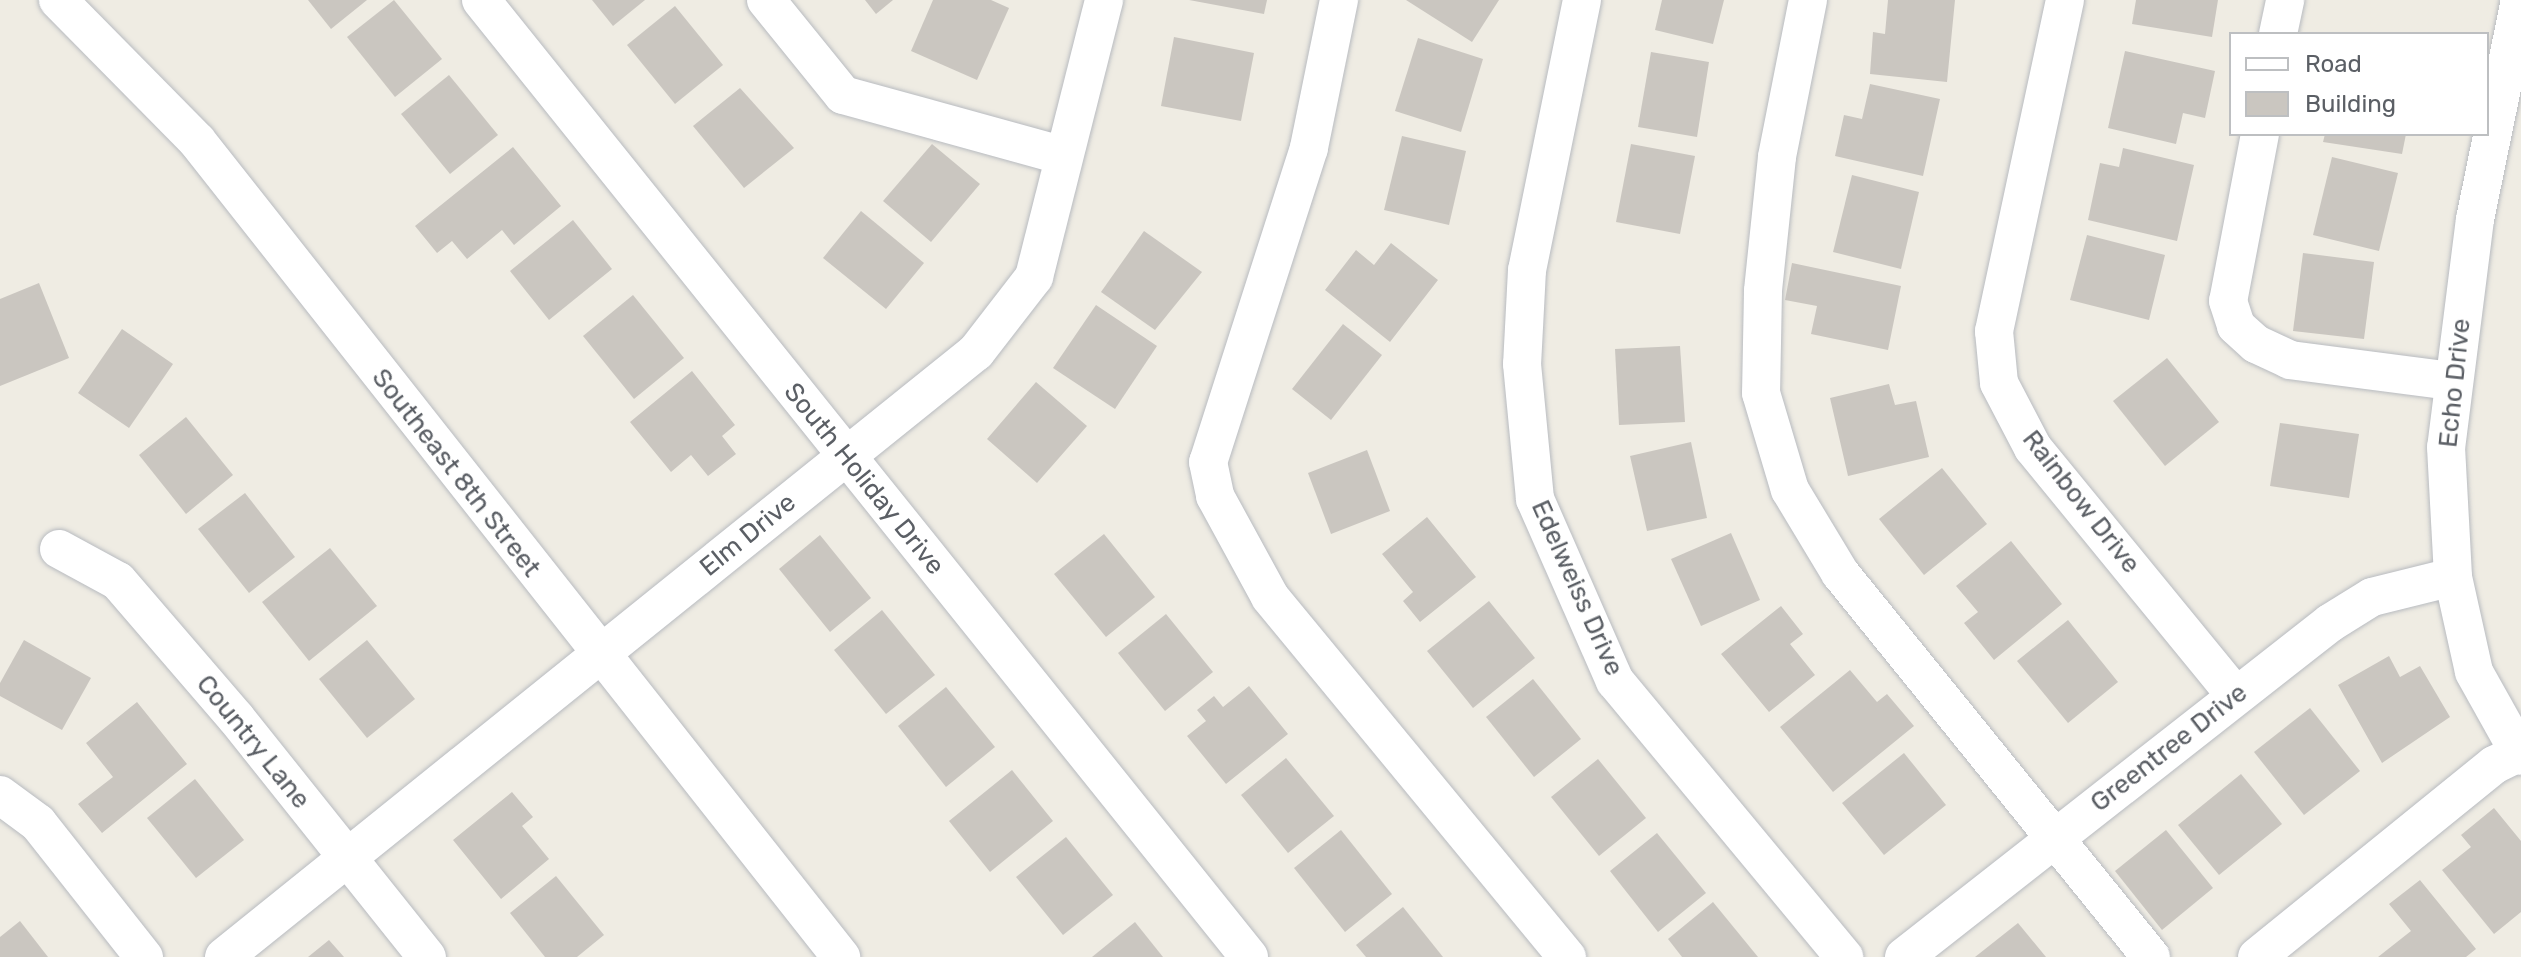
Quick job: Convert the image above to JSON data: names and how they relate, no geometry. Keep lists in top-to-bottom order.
{
  "streets": {
    "street": [
      "Echo Drive",
      "Southeast 8th Street",
      "South Holiday Drive",
      "Rainbow Drive",
      "Elm Drive",
      "Edelweiss Drive",
      "Country Lane",
      "Greentree Drive"
    ]
  },
  "crossings": [
    ["Echo Drive", "Greentree Drive"],
    ["Southeast 8th Street", "Elm Drive"],
    ["South Holiday Drive", "Elm Drive"],
    ["Rainbow Drive", "Greentree Drive"],
    ["Elm Drive", "Country Lane"]
  ],
  "legend": ["Road", "Building"]
}
